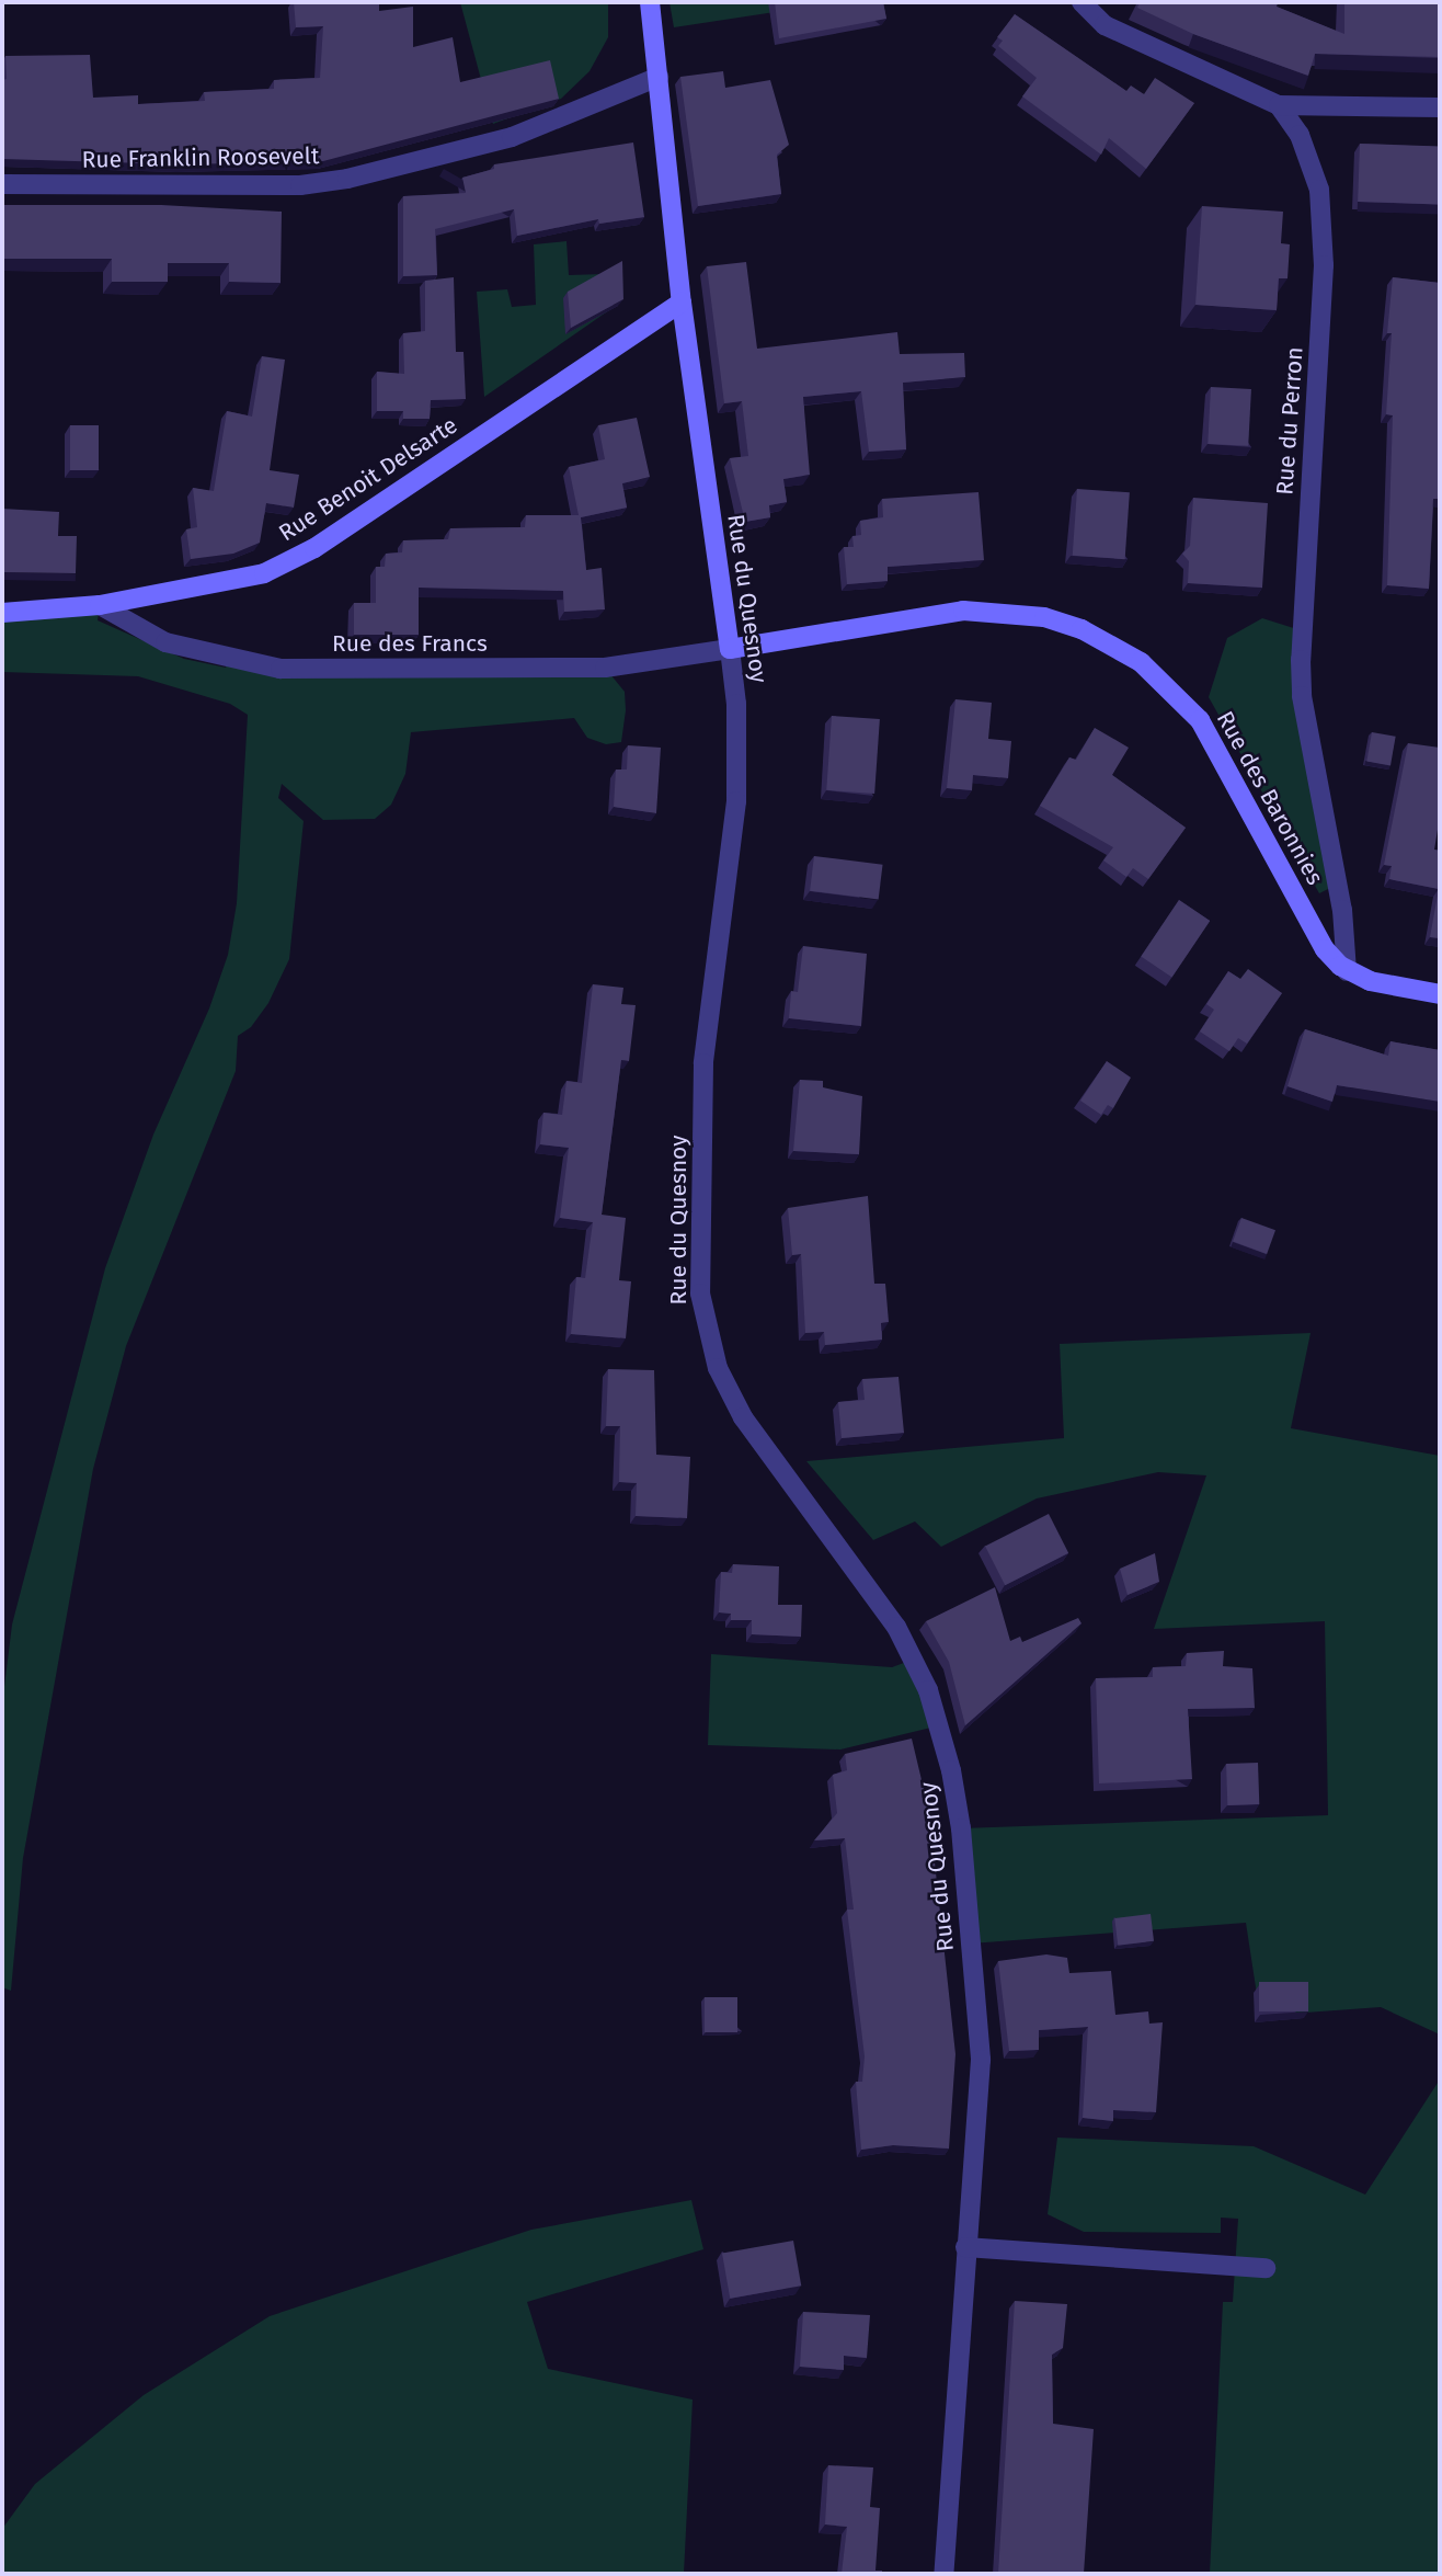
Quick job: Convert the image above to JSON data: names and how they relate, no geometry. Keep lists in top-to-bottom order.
{
  "streets": {
    "street": [
      "Rue Franklin Roosevelt",
      "Rue du Perron",
      "Rue Benoit Delsarte",
      "Rue du Quesnoy",
      "Rue des Francs",
      "Rue des Baronnies"
    ]
  },
  "crossings": [
    ["Rue Franklin Roosevelt", "Rue du Quesnoy"],
    ["Rue du Perron", "Rue des Baronnies"],
    ["Rue Benoit Delsarte", "Rue du Quesnoy"],
    ["Rue Benoit Delsarte", "Rue des Francs"],
    ["Rue du Quesnoy", "Rue des Francs"],
    ["Rue du Quesnoy", "Rue des Baronnies"],
    ["Rue des Francs", "Rue des Baronnies"]
  ]
}
